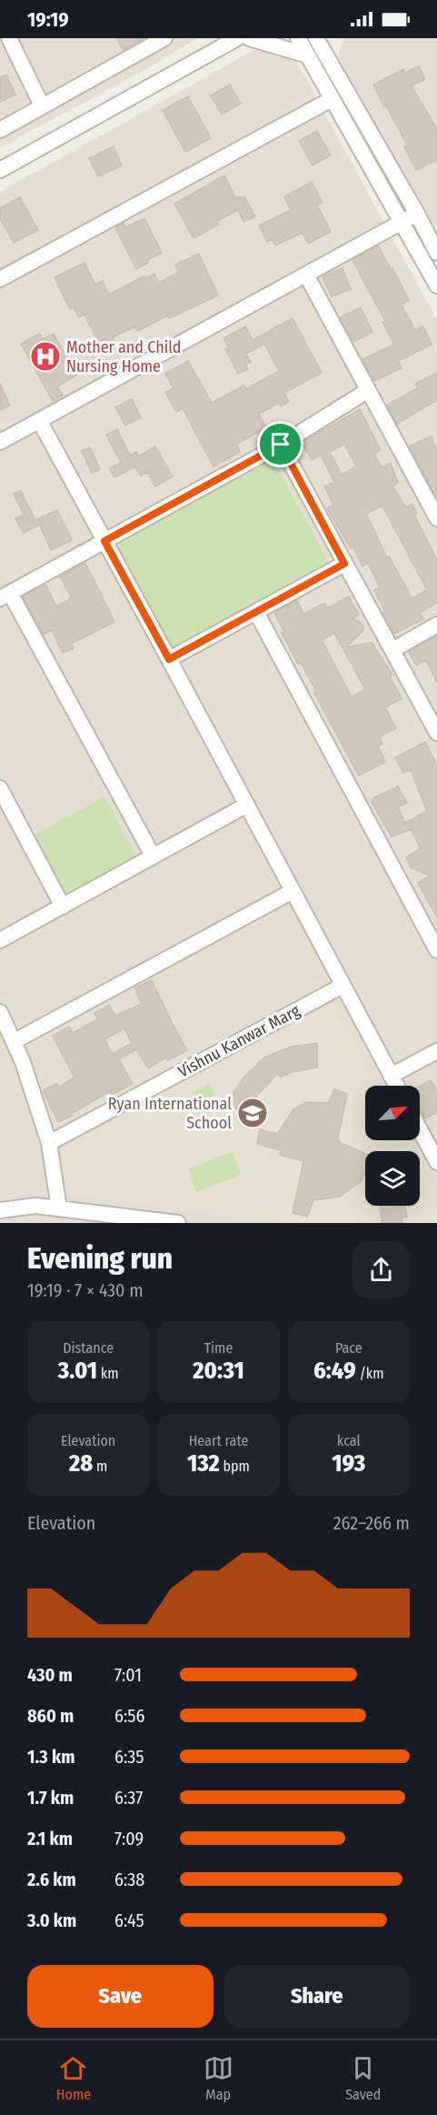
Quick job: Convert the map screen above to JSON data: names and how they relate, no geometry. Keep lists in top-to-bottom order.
{
  "streets": {
    "street": ["Vishnu Kanwar Marg"]
  },
  "places": {
    "hospital": ["Mother and Child Nursing Home"],
    "school or university": ["Ryan International School"]
  },
  "north": "top right",
  "page": {
    "status": "19:19",
    "heading": ["Evening run", "19:19 · 7 × 430 m"],
    "stats": [
      ["Distance", "3.01 km"],
      ["Time", "20:31"],
      ["Pace", "6:49 /km"],
      ["Elevation", "28 m"],
      ["Heart rate", "132 bpm"],
      ["kcal", "193"]
    ],
    "chart": ["Elevation", "262–266 m"],
    "list": [
      {
        "name": "430 m",
        "note": "7:01"
      },
      {
        "name": "860 m",
        "note": "6:56"
      },
      {
        "name": "1.3 km",
        "note": "6:35"
      },
      {
        "name": "1.7 km",
        "note": "6:37"
      },
      {
        "name": "2.1 km",
        "note": "7:09"
      },
      {
        "name": "2.6 km",
        "note": "6:38"
      },
      {
        "name": "3.0 km",
        "note": "6:45"
      }
    ],
    "buttons": ["Save", "Share"],
    "tabs": ["Home", "Map", "Saved"]
  }
}
